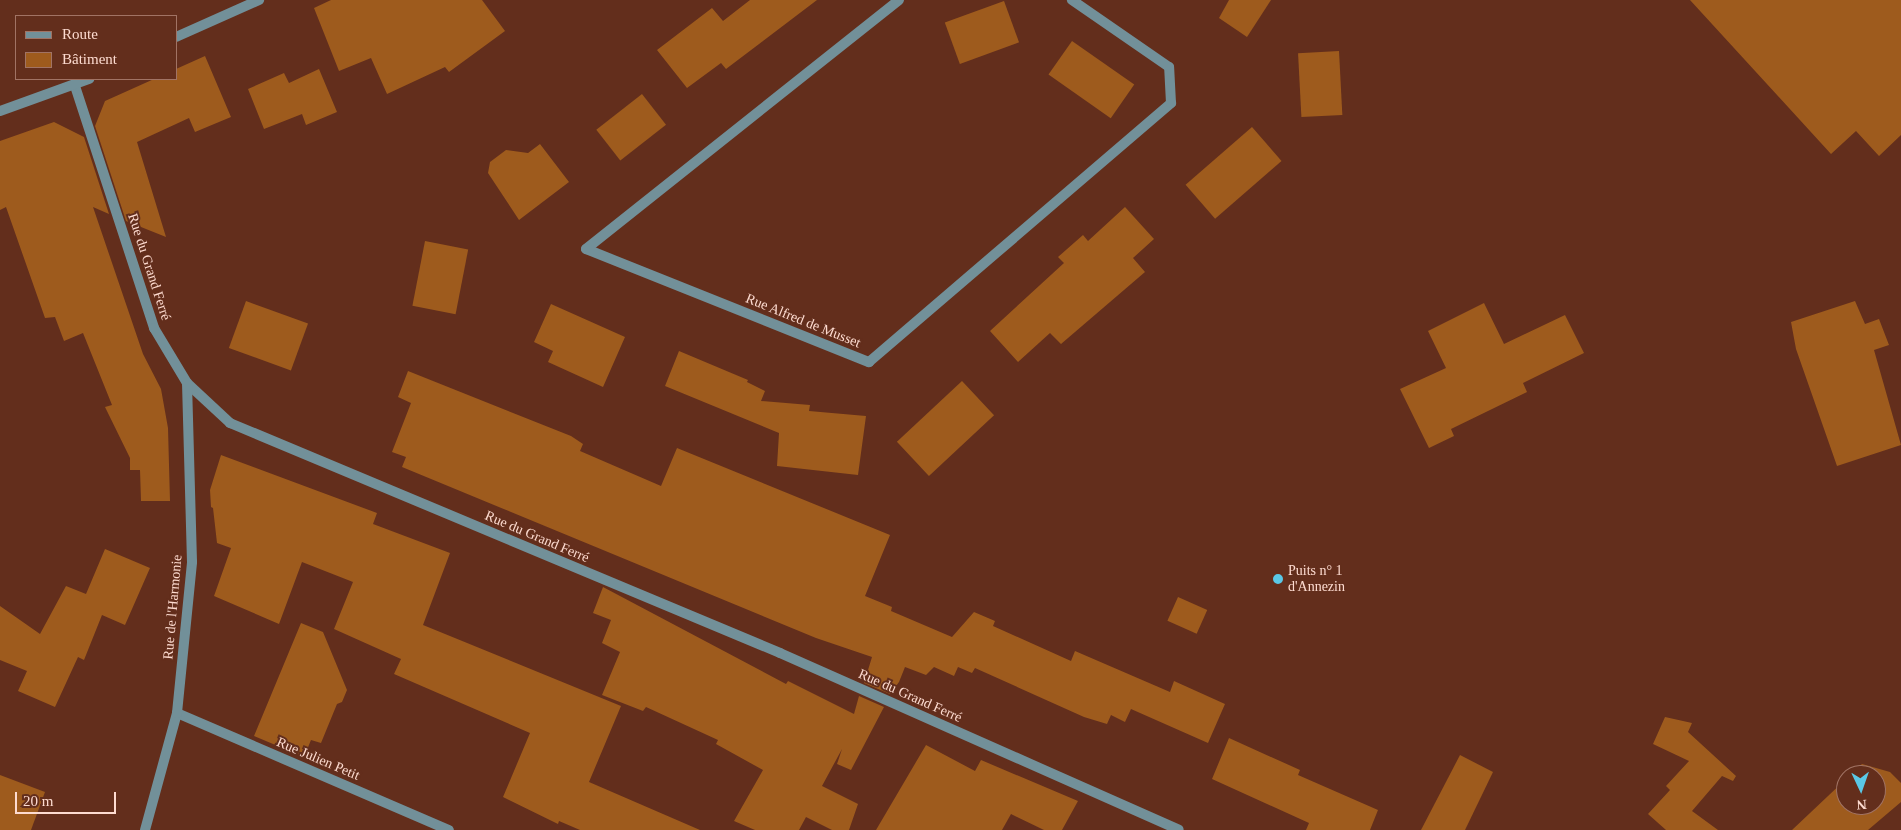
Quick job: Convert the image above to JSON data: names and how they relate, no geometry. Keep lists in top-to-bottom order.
{
  "streets": {
    "street": [
      "Rue du Grand Ferré",
      "Rue Alfred de Musset",
      "Rue de l'Harmonie",
      "Rue Julien Petit"
    ]
  },
  "crossings": [
    ["Rue du Grand Ferré", "Rue de l'Harmonie"],
    ["Rue de l'Harmonie", "Rue Julien Petit"]
  ],
  "places": ["Puits n° 1 d'Annezin"],
  "legend": ["Route", "Bâtiment"],
  "scale_bar": "20 m",
  "north": "bottom"
}
